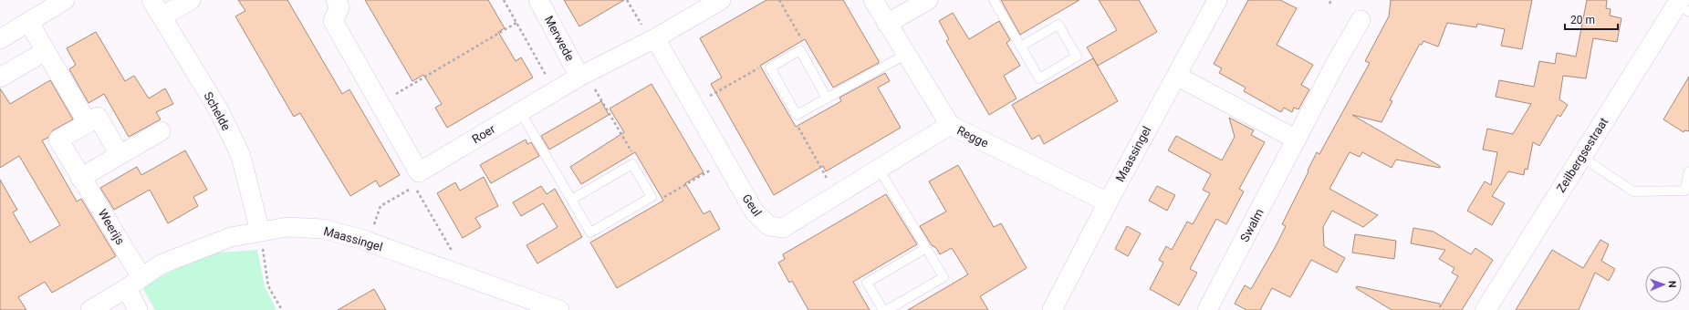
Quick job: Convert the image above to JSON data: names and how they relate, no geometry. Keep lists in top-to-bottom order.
{
  "streets": {
    "street": [
      "Merwede",
      "Schelde",
      "Roer",
      "Regge",
      "Maassingel",
      "Zeilbergsestraat",
      "Geul",
      "Swalm",
      "Weerijs"
    ]
  },
  "crossings": [
    ["Merwede", "Roer"],
    ["Schelde", "Maassingel"],
    ["Roer", "Geul"],
    ["Regge", "Maassingel"],
    ["Regge", "Geul"],
    ["Maassingel", "Weerijs"]
  ],
  "scale_bar": "20 m",
  "north": "right"
}
